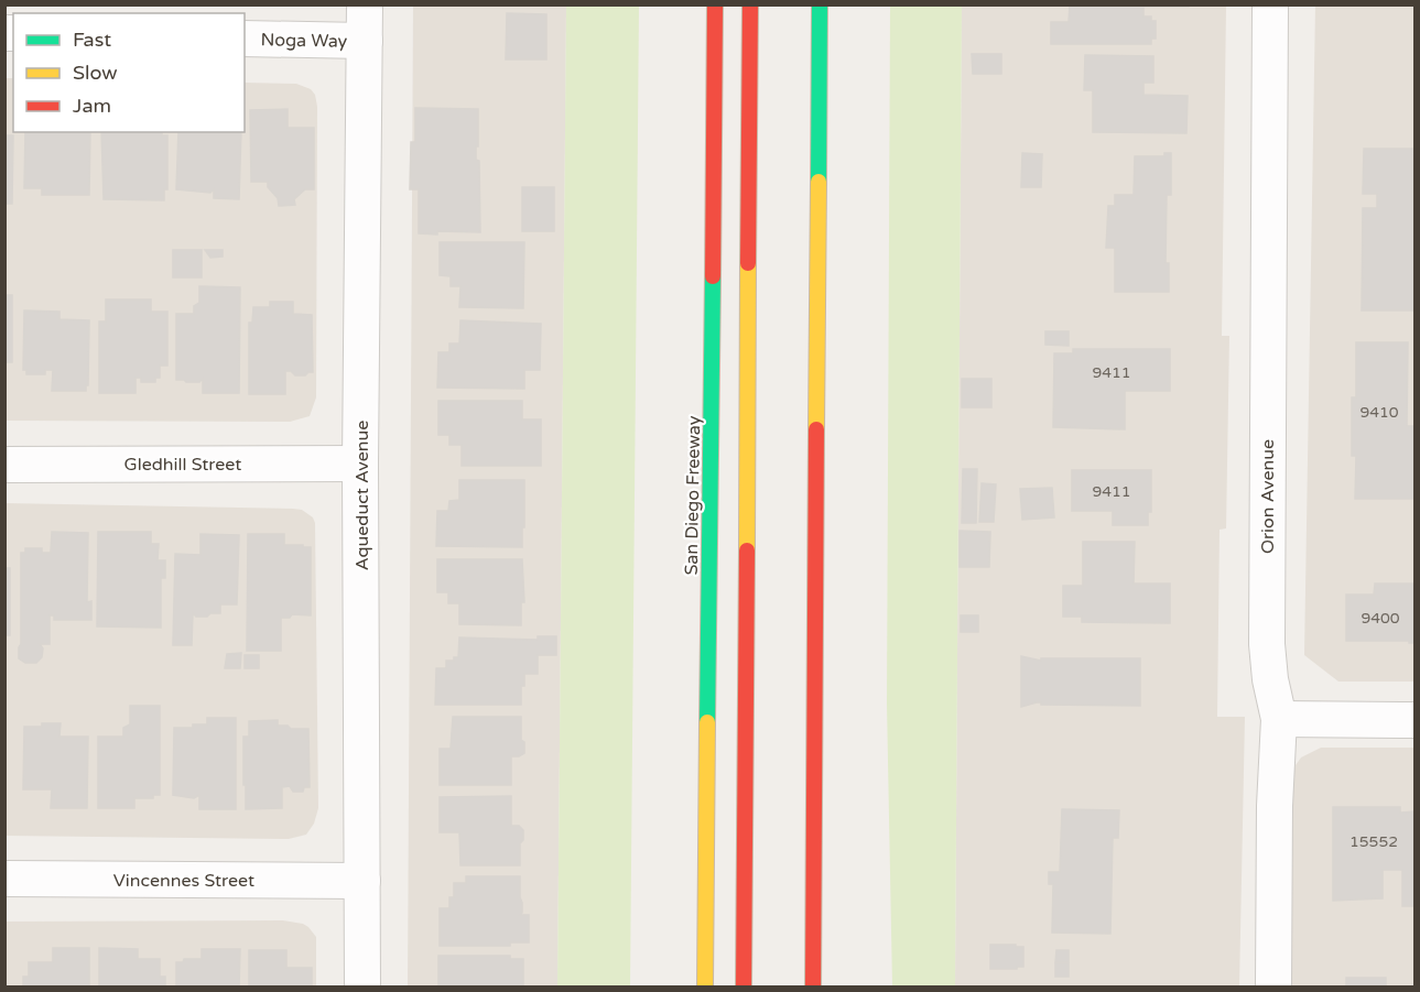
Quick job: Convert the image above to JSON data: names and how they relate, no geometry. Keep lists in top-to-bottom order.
{
  "streets": {
    "highway": ["San Diego Freeway"],
    "street": [
      "Noga Way",
      "Gledhill Street",
      "Aqueduct Avenue",
      "Orion Avenue",
      "Vincennes Street"
    ]
  },
  "crossings": [
    ["Noga Way", "Aqueduct Avenue"],
    ["Gledhill Street", "Aqueduct Avenue"],
    ["Aqueduct Avenue", "Vincennes Street"]
  ],
  "house_numbers": [
    "9411",
    "9410",
    "9411",
    "9400",
    "15552"
  ],
  "legend": ["Fast", "Slow", "Jam"]
}
